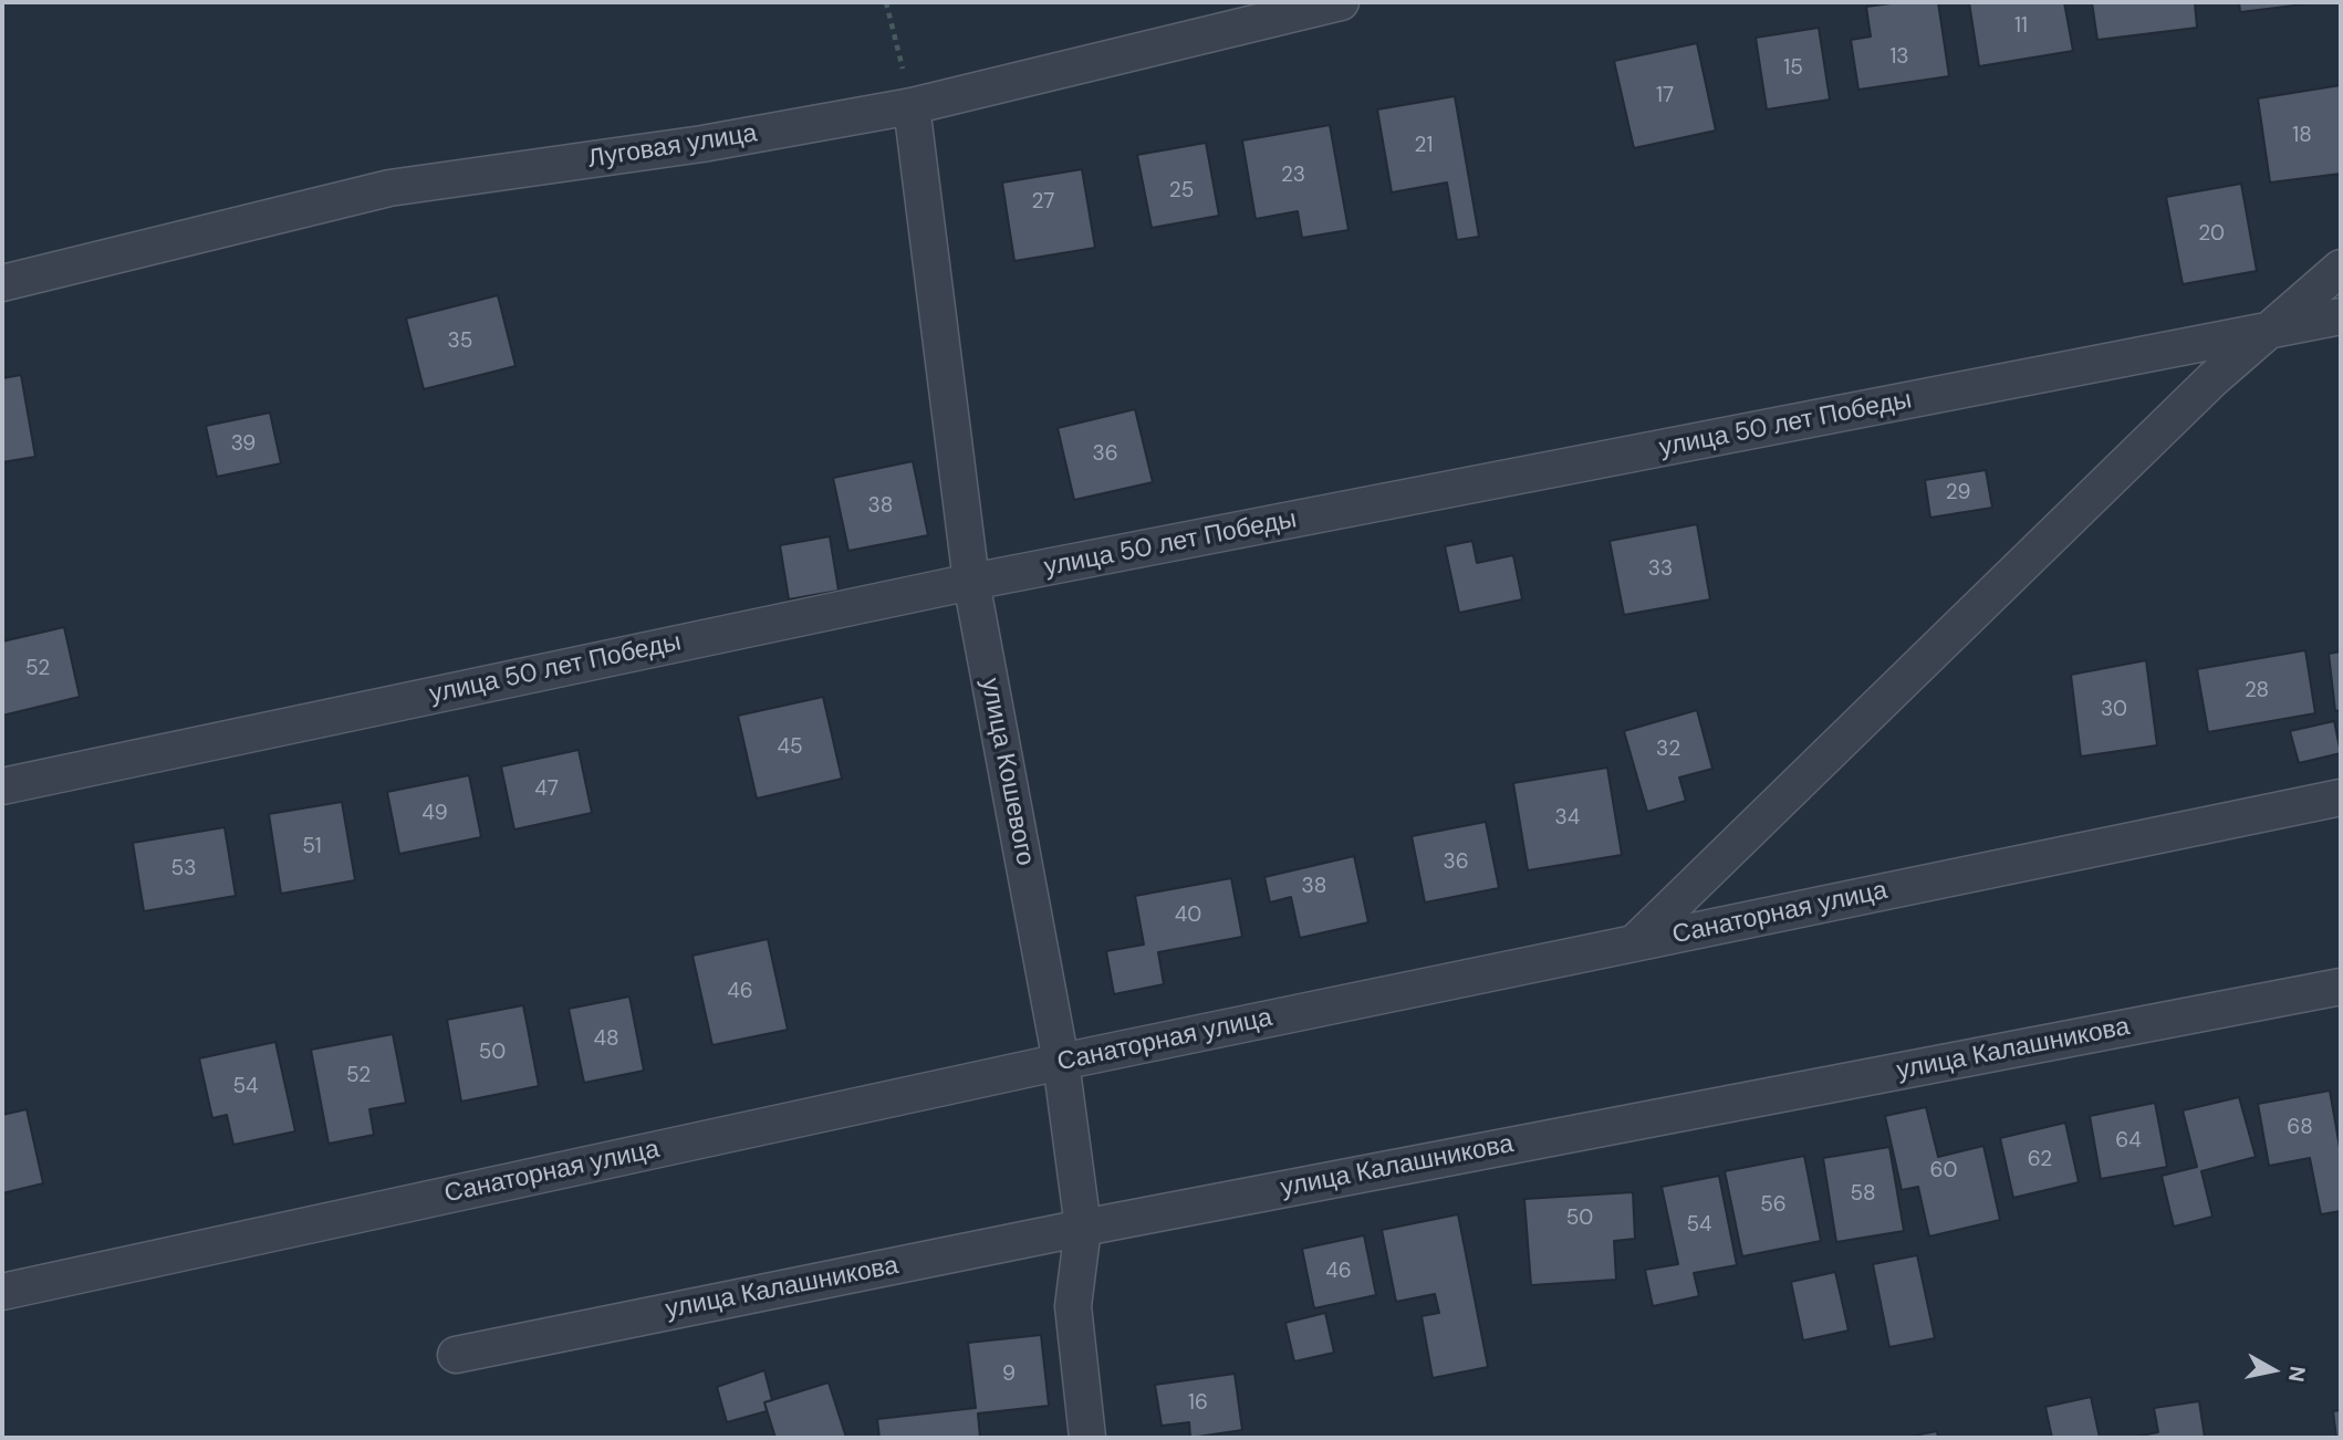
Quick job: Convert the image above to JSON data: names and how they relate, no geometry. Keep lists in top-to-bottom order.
{
  "streets": {
    "street": [
      "Луговая улица",
      "улица 50 лет Победы",
      "улица Кошевого",
      "Санаторная улица",
      "улица Калашникова"
    ]
  },
  "crossings": [
    ["Луговая улица", "улица Кошевого"],
    ["улица 50 лет Победы", "улица Кошевого"],
    ["улица Кошевого", "Санаторная улица"],
    ["улица Кошевого", "улица Калашникова"]
  ],
  "house_numbers": [
    "11",
    "13",
    "15",
    "17",
    "18",
    "21",
    "23",
    "25",
    "27",
    "20",
    "35",
    "39",
    "36",
    "29",
    "38",
    "33",
    "52",
    "28",
    "30",
    "45",
    "32",
    "47",
    "49",
    "34",
    "51",
    "36",
    "53",
    "38",
    "40",
    "46",
    "48",
    "50",
    "52",
    "54",
    "68",
    "64",
    "62",
    "60",
    "58",
    "56",
    "50",
    "54",
    "46",
    "9",
    "16"
  ],
  "north": "right"
}
